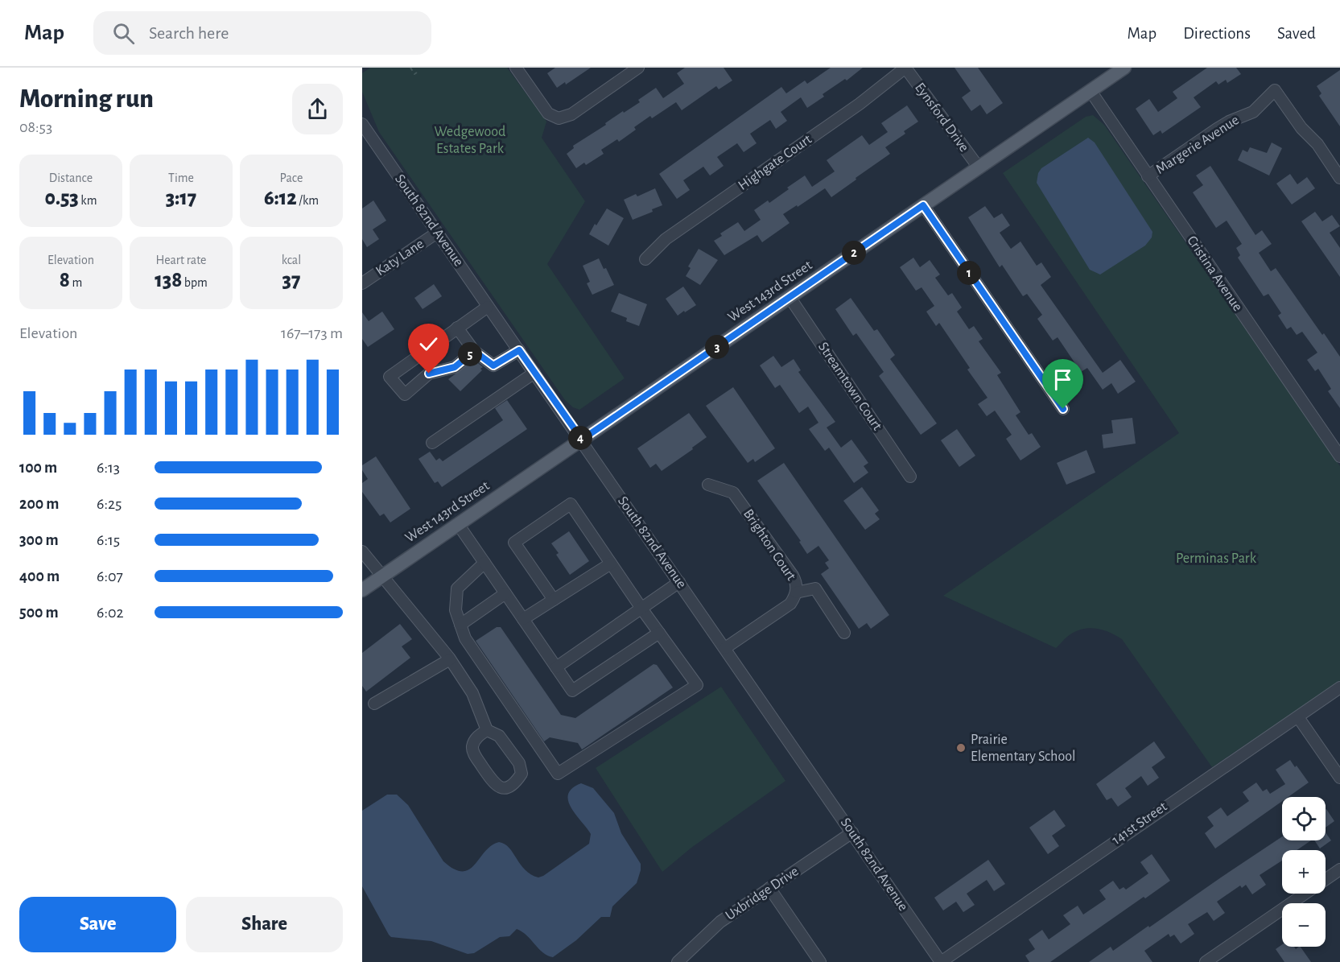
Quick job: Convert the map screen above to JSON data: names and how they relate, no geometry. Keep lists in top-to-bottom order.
{
  "streets": {
    "main road": ["West 143rd Street"],
    "street": [
      "Eynsford Drive",
      "Margerie Avenue",
      "Highgate Court",
      "South 82nd Avenue",
      "Katy Lane",
      "Cristina Avenue",
      "Streamtown Court",
      "Brighton Court",
      "141st Street",
      "Uxbridge Drive"
    ]
  },
  "crossings": [
    ["Eynsford Drive", "Highgate Court"],
    ["Eynsford Drive", "West 143rd Street"],
    ["Margerie Avenue", "Cristina Avenue"],
    ["South 82nd Avenue", "Katy Lane"],
    ["South 82nd Avenue", "West 143rd Street"],
    ["South 82nd Avenue", "Brighton Court"],
    ["South 82nd Avenue", "141st Street"],
    ["South 82nd Avenue", "Uxbridge Drive"],
    ["Cristina Avenue", "West 143rd Street"],
    ["West 143rd Street", "Streamtown Court"]
  ],
  "parks": ["Wedgewood Estates Park", "Perminas Park"],
  "places": ["Prairie Elementary School"],
  "page": {
    "header": "Map",
    "search": "Search here",
    "nav": ["Map", "Directions", "Saved"],
    "heading": ["Morning run", "08:53"],
    "stats": [
      ["Distance", "0.53 km"],
      ["Time", "3:17"],
      ["Pace", "6:12 /km"],
      ["Elevation", "8 m"],
      ["Heart rate", "138 bpm"],
      ["kcal", "37"]
    ],
    "pins": [
      "2",
      "1",
      "3",
      "5",
      "4"
    ],
    "chart": ["Elevation", "167–173 m"],
    "list": [
      {
        "name": "100 m",
        "note": "6:13"
      },
      {
        "name": "200 m",
        "note": "6:25"
      },
      {
        "name": "300 m",
        "note": "6:15"
      },
      {
        "name": "400 m",
        "note": "6:07"
      },
      {
        "name": "500 m",
        "note": "6:02"
      }
    ],
    "map_buttons": ["+", "−"],
    "buttons": ["Save", "Share"]
  }
}
